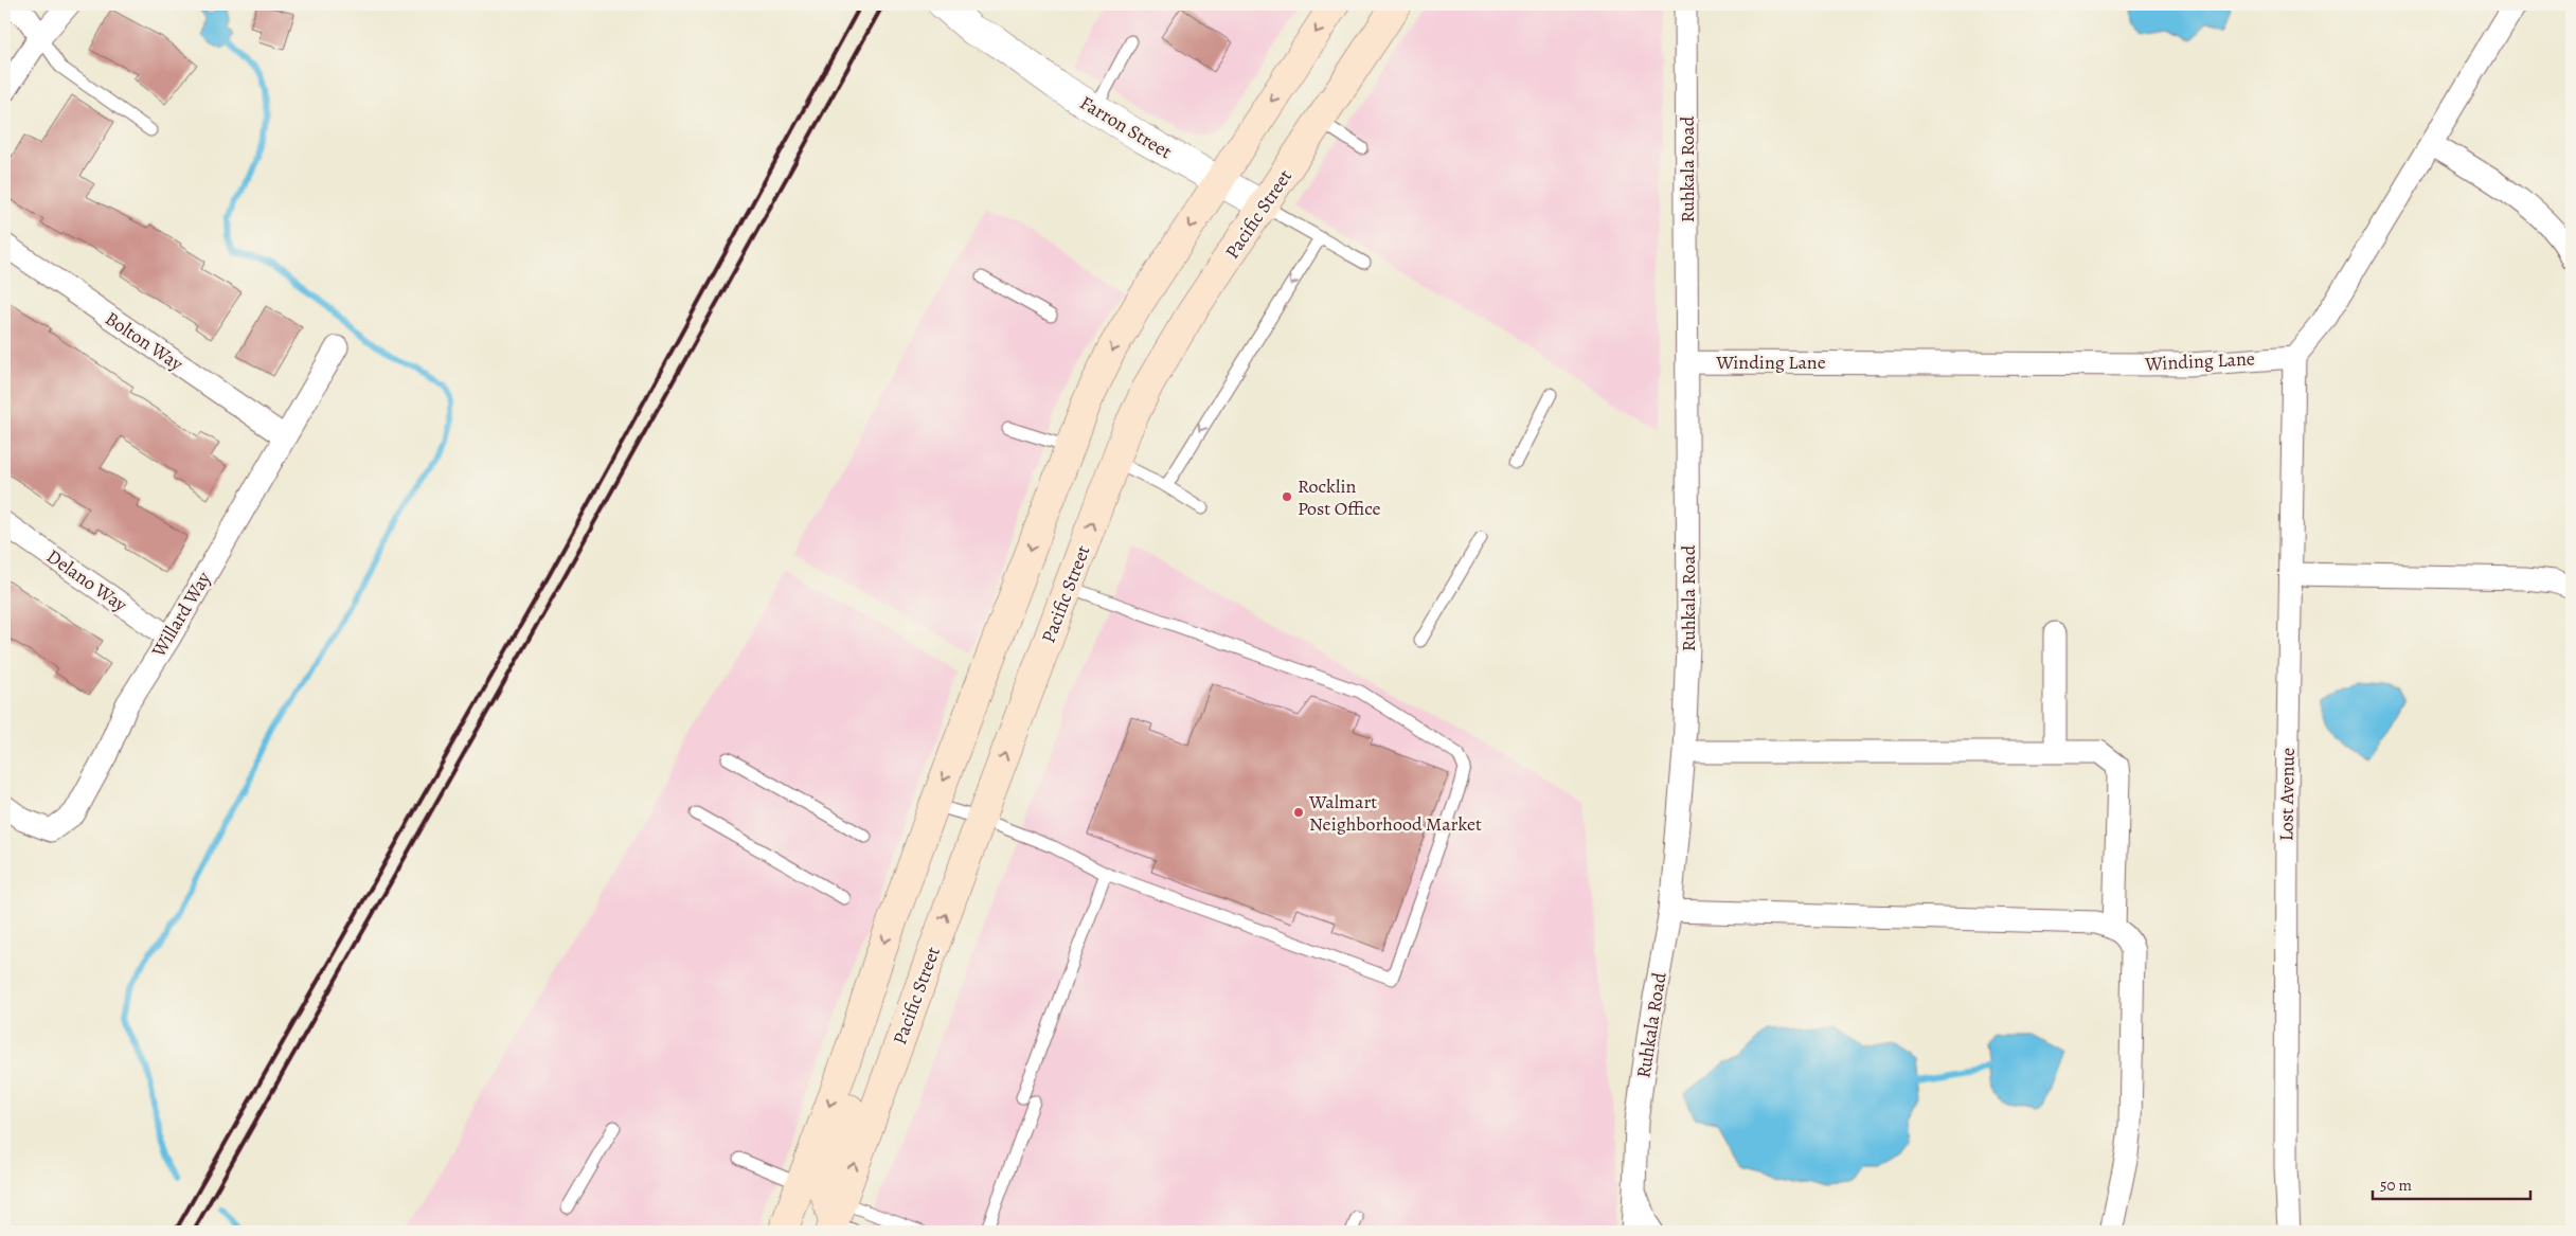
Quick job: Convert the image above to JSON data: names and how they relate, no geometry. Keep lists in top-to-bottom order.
{
  "streets": {
    "main road": ["Pacific Street"],
    "street": [
      "Farron Street",
      "Ruhkala Road",
      "Bolton Way",
      "Winding Lane",
      "Delano Way",
      "Willard Way",
      "Lost Avenue"
    ]
  },
  "crossings": [
    ["Farron Street", "Pacific Street"],
    ["Ruhkala Road", "Winding Lane"],
    ["Bolton Way", "Willard Way"],
    ["Winding Lane", "Lost Avenue"],
    ["Delano Way", "Willard Way"]
  ],
  "places": ["Rocklin Post Office", "Walmart Neighborhood Market"],
  "scale_bar": "50 m"
}
